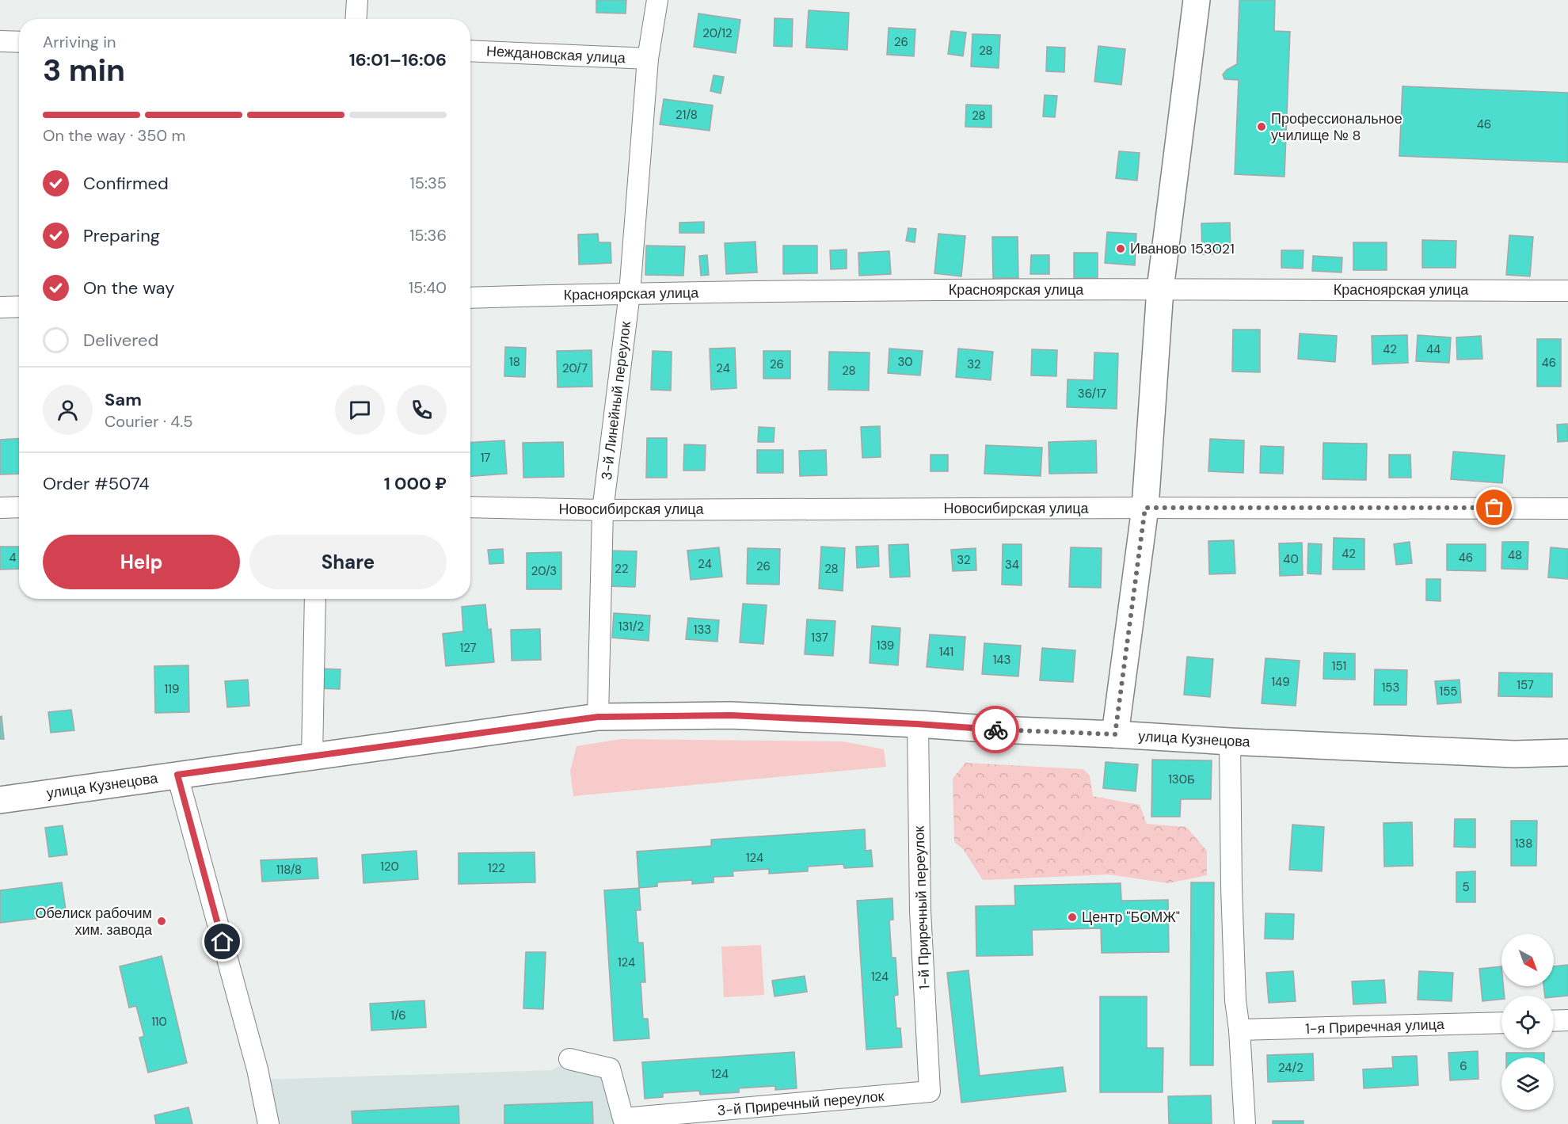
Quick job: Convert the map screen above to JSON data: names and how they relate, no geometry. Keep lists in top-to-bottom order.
{
  "streets": {
    "main road": ["улица Кузнецова"],
    "street": [
      "Неждановская улица",
      "Красноярская улица",
      "3-й Линейный переулок",
      "Новосибирская улица",
      "1-й Приречный переулок",
      "1-я Приречная улица",
      "3-й Приречный переулок"
    ]
  },
  "crossings": [
    ["Неждановская улица", "3-й Линейный переулок"],
    ["Красноярская улица", "3-й Линейный переулок"],
    ["3-й Линейный переулок", "Новосибирская улица"],
    ["3-й Линейный переулок", "улица Кузнецова"],
    ["улица Кузнецова", "1-й Приречный переулок"],
    ["1-й Приречный переулок", "3-й Приречный переулок"]
  ],
  "places": [
    "Профессиональное училище № 8",
    "Иваново 153021",
    "Центр \"БОМЖ\"",
    "Обелиск рабочим хим. завода"
  ],
  "house_numbers": [
    "20/12",
    "26",
    "28",
    "21/8",
    "28",
    "46",
    "42",
    "44",
    "18",
    "30",
    "46",
    "26",
    "32",
    "20/7",
    "24",
    "28",
    "36/17",
    "17",
    "42",
    "48",
    "4",
    "46",
    "40",
    "32",
    "24",
    "34",
    "26",
    "22",
    "28",
    "20/3",
    "131/2",
    "133",
    "137",
    "139",
    "127",
    "141",
    "143",
    "151",
    "149",
    "157",
    "153",
    "119",
    "155",
    "130Б",
    "138",
    "124",
    "120",
    "122",
    "118/8",
    "5",
    "124",
    "124",
    "1/6",
    "110",
    "6",
    "24/2",
    "124"
  ],
  "north": "bottom right",
  "page": {
    "heading": ["3 min", "Arriving in", "16:01–16:06"],
    "panel": [
      "Sam",
      "Courier · 4.5",
      "Order #5074",
      "1 000 ₽"
    ],
    "bar": "On the way · 350 m",
    "list": [
      ["Confirmed", "15:35"],
      ["Preparing", "15:36"],
      ["On the way", "15:40"],
      "Delivered"
    ],
    "buttons": ["Help", "Share"]
  }
}
